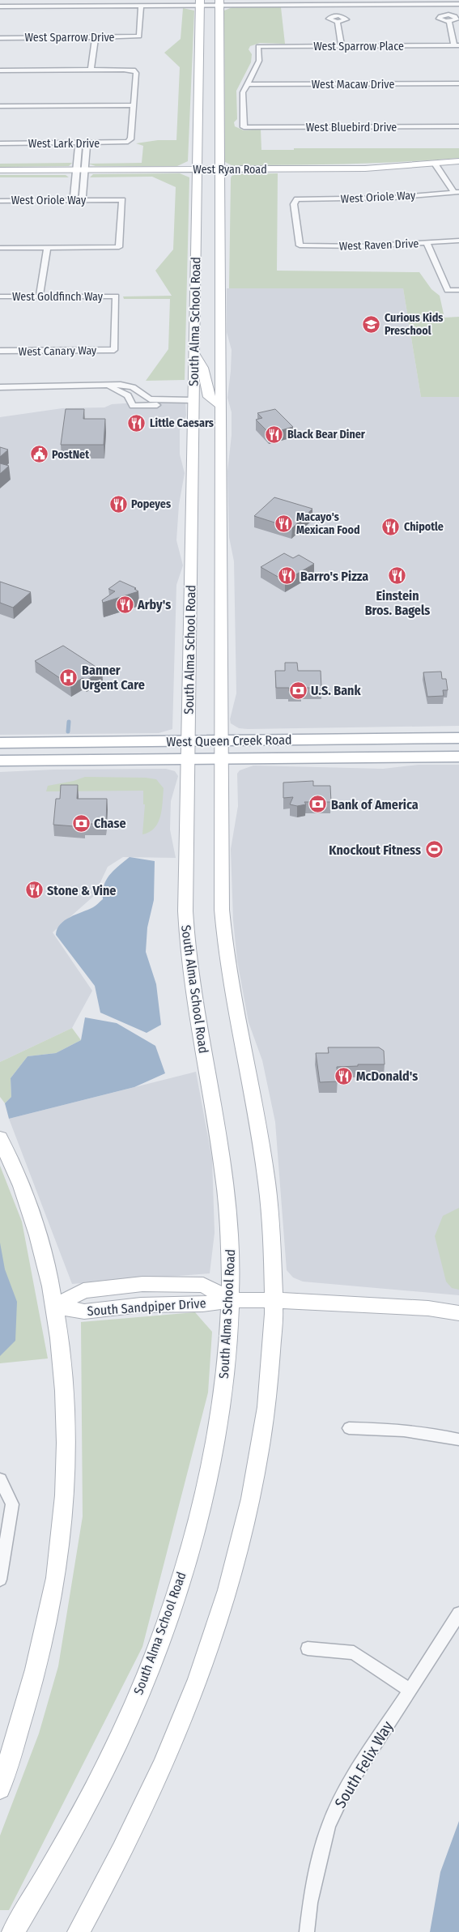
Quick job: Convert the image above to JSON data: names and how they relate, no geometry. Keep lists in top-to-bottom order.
{
  "streets": {
    "main road": [
      "West Ryan Road",
      "South Alma School Road",
      "West Queen Creek Road",
      "South Sandpiper Drive"
    ],
    "street": [
      "West Sparrow Drive",
      "West Sparrow Place",
      "West Macaw Drive",
      "West Bluebird Drive",
      "West Lark Drive",
      "West Oriole Way",
      "West Raven Drive",
      "West Goldfinch Way",
      "West Canary Way",
      "South Felix Way"
    ]
  },
  "crossings": [
    ["West Sparrow Place", "West Macaw Drive"],
    ["West Sparrow Place", "West Bluebird Drive"],
    ["West Macaw Drive", "West Bluebird Drive"],
    ["West Ryan Road", "South Alma School Road"],
    ["West Oriole Way", "West Raven Drive"],
    ["West Goldfinch Way", "West Canary Way"],
    ["South Alma School Road", "West Queen Creek Road"],
    ["South Alma School Road", "South Sandpiper Drive"]
  ],
  "places": {
    "school or university": ["Curious Kids Preschool"],
    "restaurant": [
      "Little Caesars",
      "Black Bear Diner",
      "Popeyes",
      "Macayo's Mexican Food",
      "Chipotle",
      "Barro's Pizza",
      "Einstein Bros. Bagels",
      "Arby's",
      "Stone & Vine",
      "McDonald's"
    ],
    "public building": ["PostNet"],
    "hospital": ["Banner Urgent Care"],
    "bank": ["U.S. Bank", "Bank of America", "Chase"],
    "sports": ["Knockout Fitness"]
  }
}
